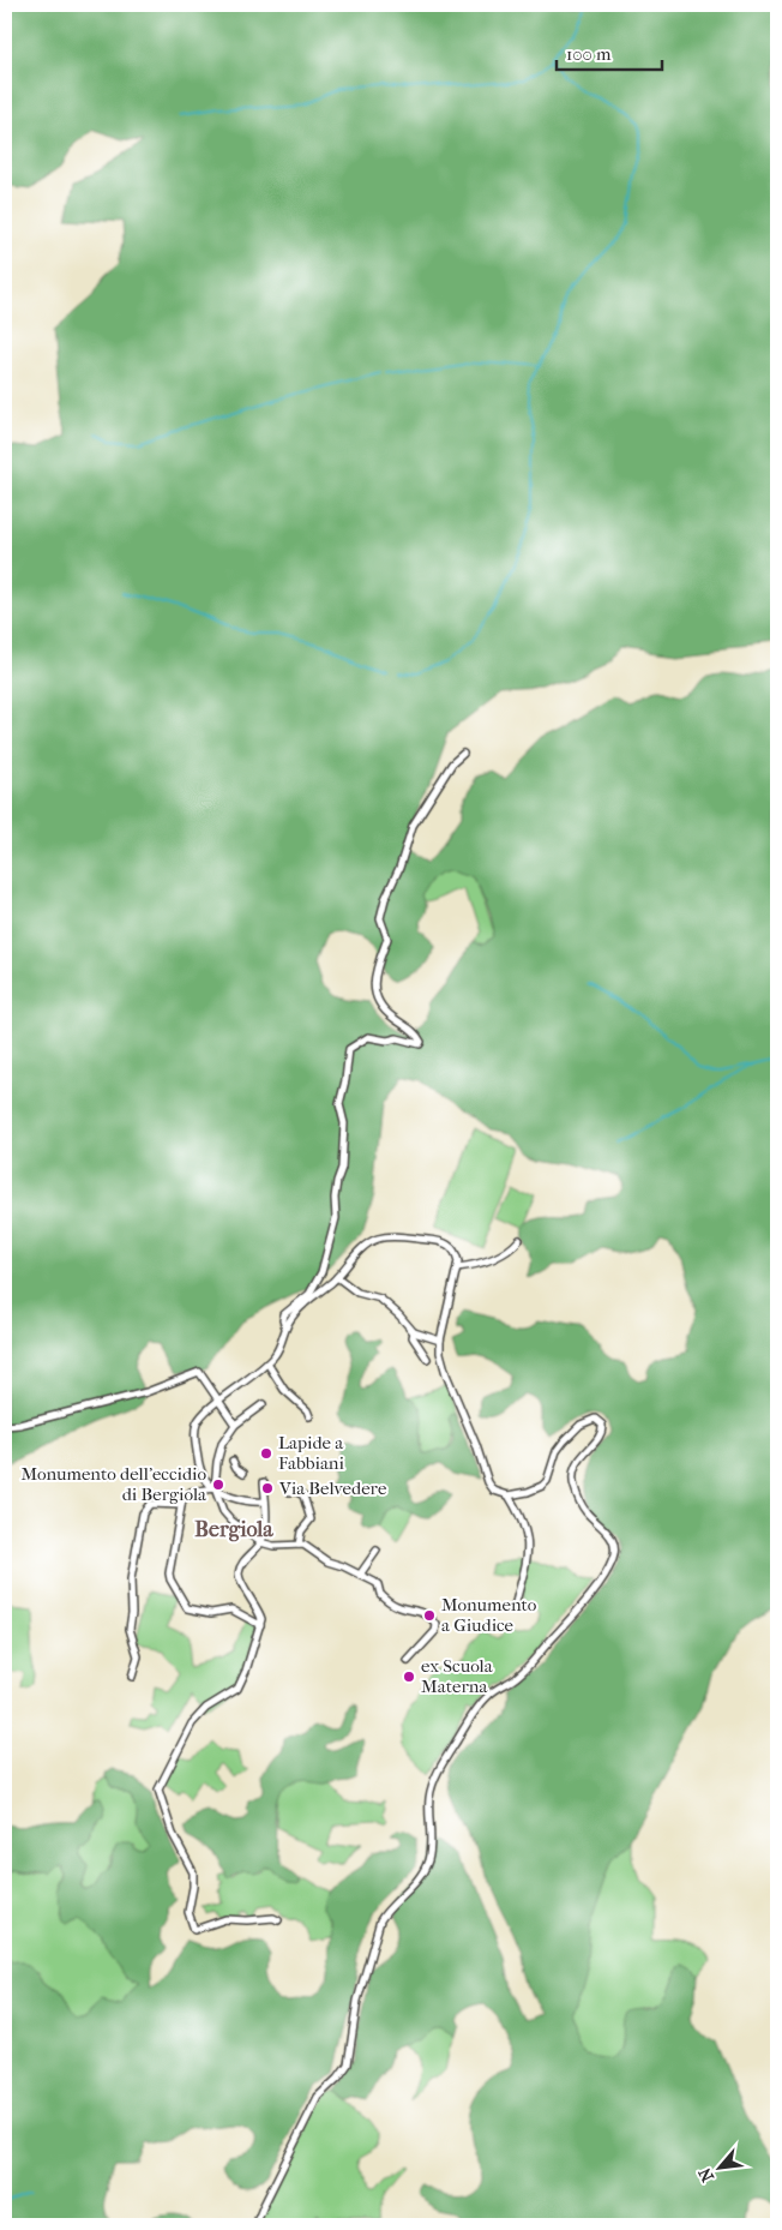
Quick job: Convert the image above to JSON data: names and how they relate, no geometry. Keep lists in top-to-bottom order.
{
  "districts": ["Bergiola"],
  "places": [
    "Lapide a Fabbiani",
    "Monumento dell'eccidio di Bergiola",
    "Via Belvedere",
    "Monumento a Giudice",
    "ex Scuola Materna"
  ],
  "scale_bar": "100 m",
  "north": "bottom left"
}
